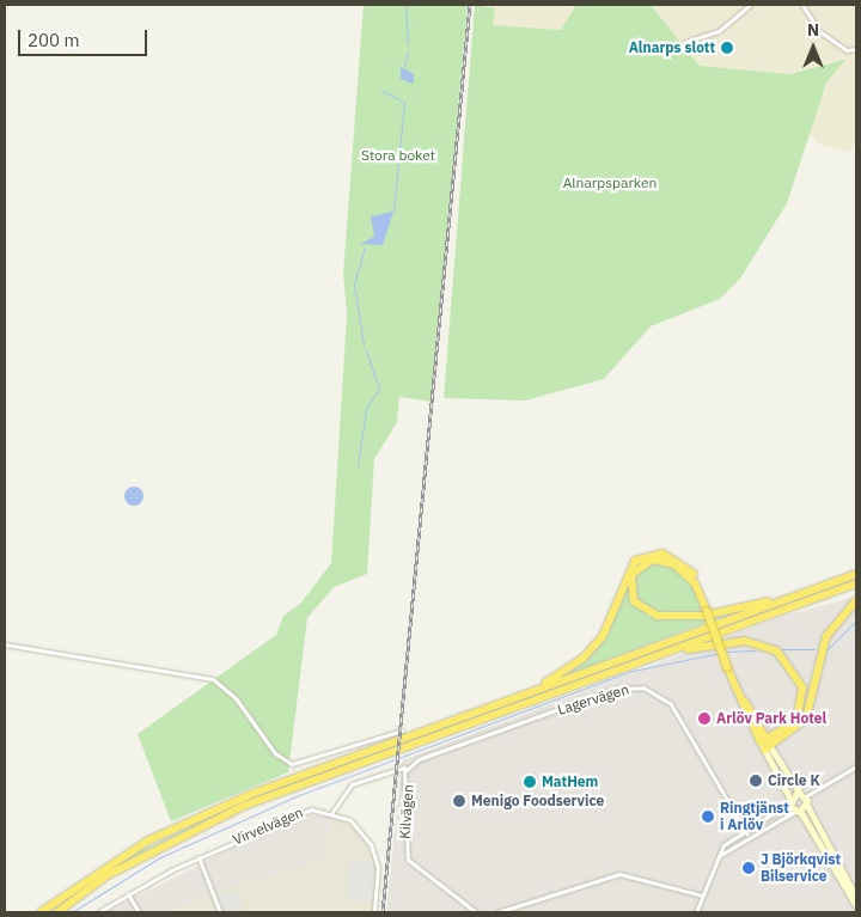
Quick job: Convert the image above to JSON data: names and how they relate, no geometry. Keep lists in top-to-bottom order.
{
  "streets": {
    "street": ["Lagervägen", "Kilvägen", "Virvelvägen"]
  },
  "crossings": [
    ["Lagervägen", "Kilvägen"],
    ["Kilvägen", "Virvelvägen"]
  ],
  "parks": ["Stora boket", "Alnarpsparken"],
  "places": [
    "Alnarps slott",
    "Arlöv Park Hotel",
    "Circle K",
    "MatHem",
    "Menigo Foodservice",
    "Ringtjänst i Arlöv",
    "J Björkqvist Bilservice"
  ],
  "scale_bar": "200 m",
  "north": "top"
}
